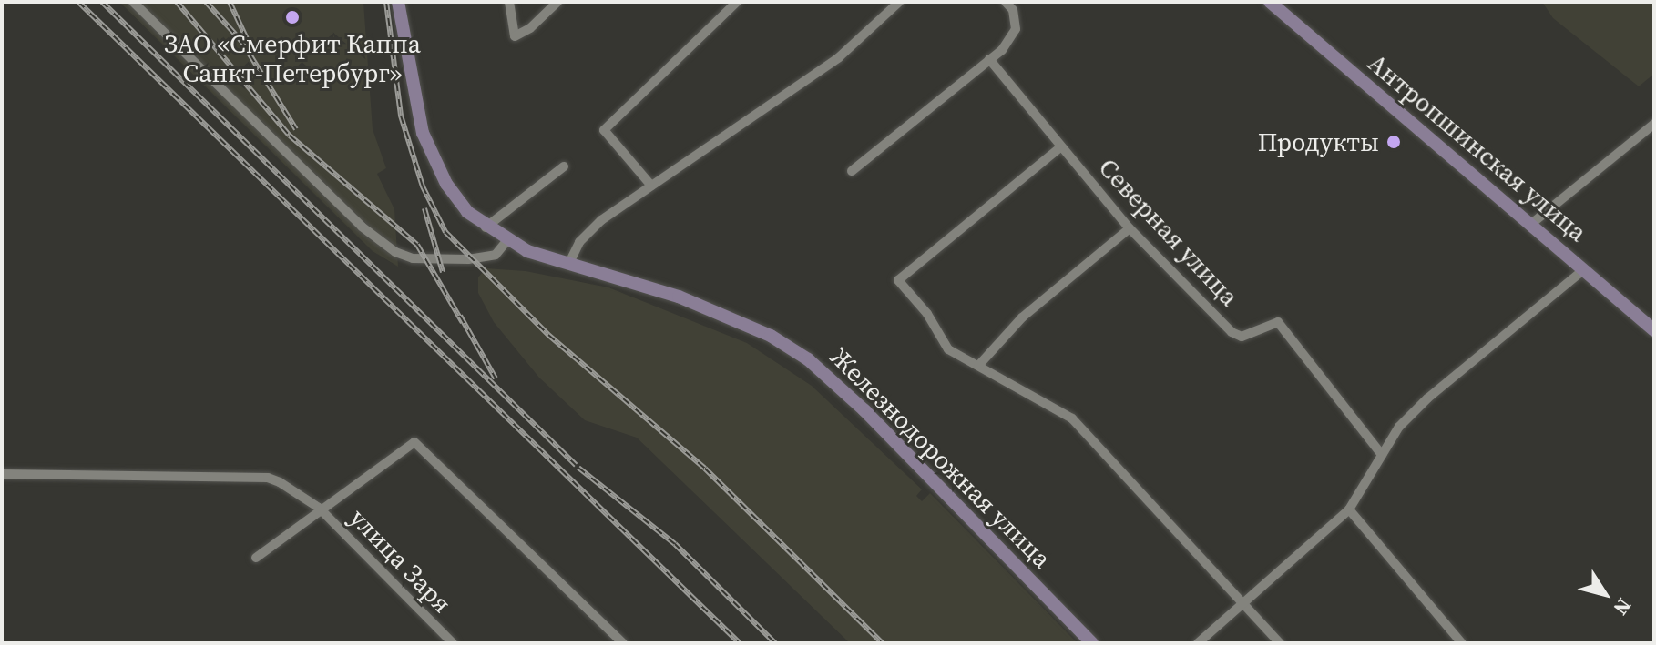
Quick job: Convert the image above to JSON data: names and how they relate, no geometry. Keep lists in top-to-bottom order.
{
  "streets": {
    "street": [
      "Антропшинская улица",
      "Северная улица",
      "Железнодорожная улица",
      "улица Заря"
    ]
  },
  "places": ["ЗАО «Смерфит Каппа Санкт-Петербург»", "Продукты"],
  "north": "bottom right"
}
